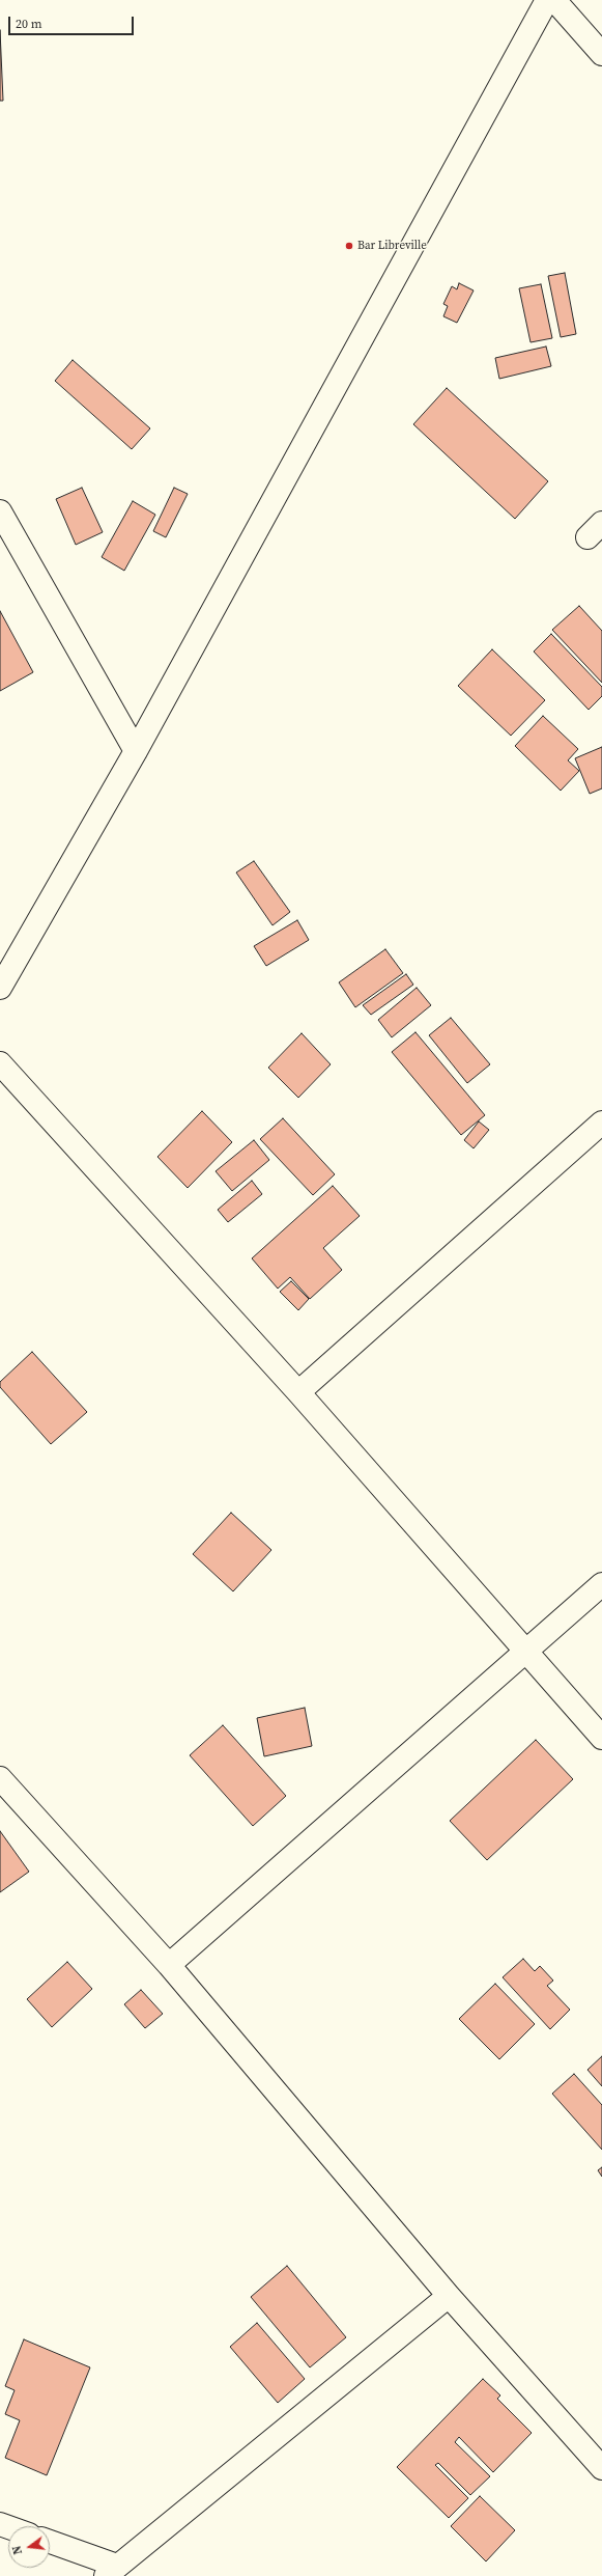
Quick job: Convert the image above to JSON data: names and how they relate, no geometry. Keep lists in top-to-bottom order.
{
  "places": ["Bar Libreville"],
  "scale_bar": "20 m",
  "north": "left"
}
